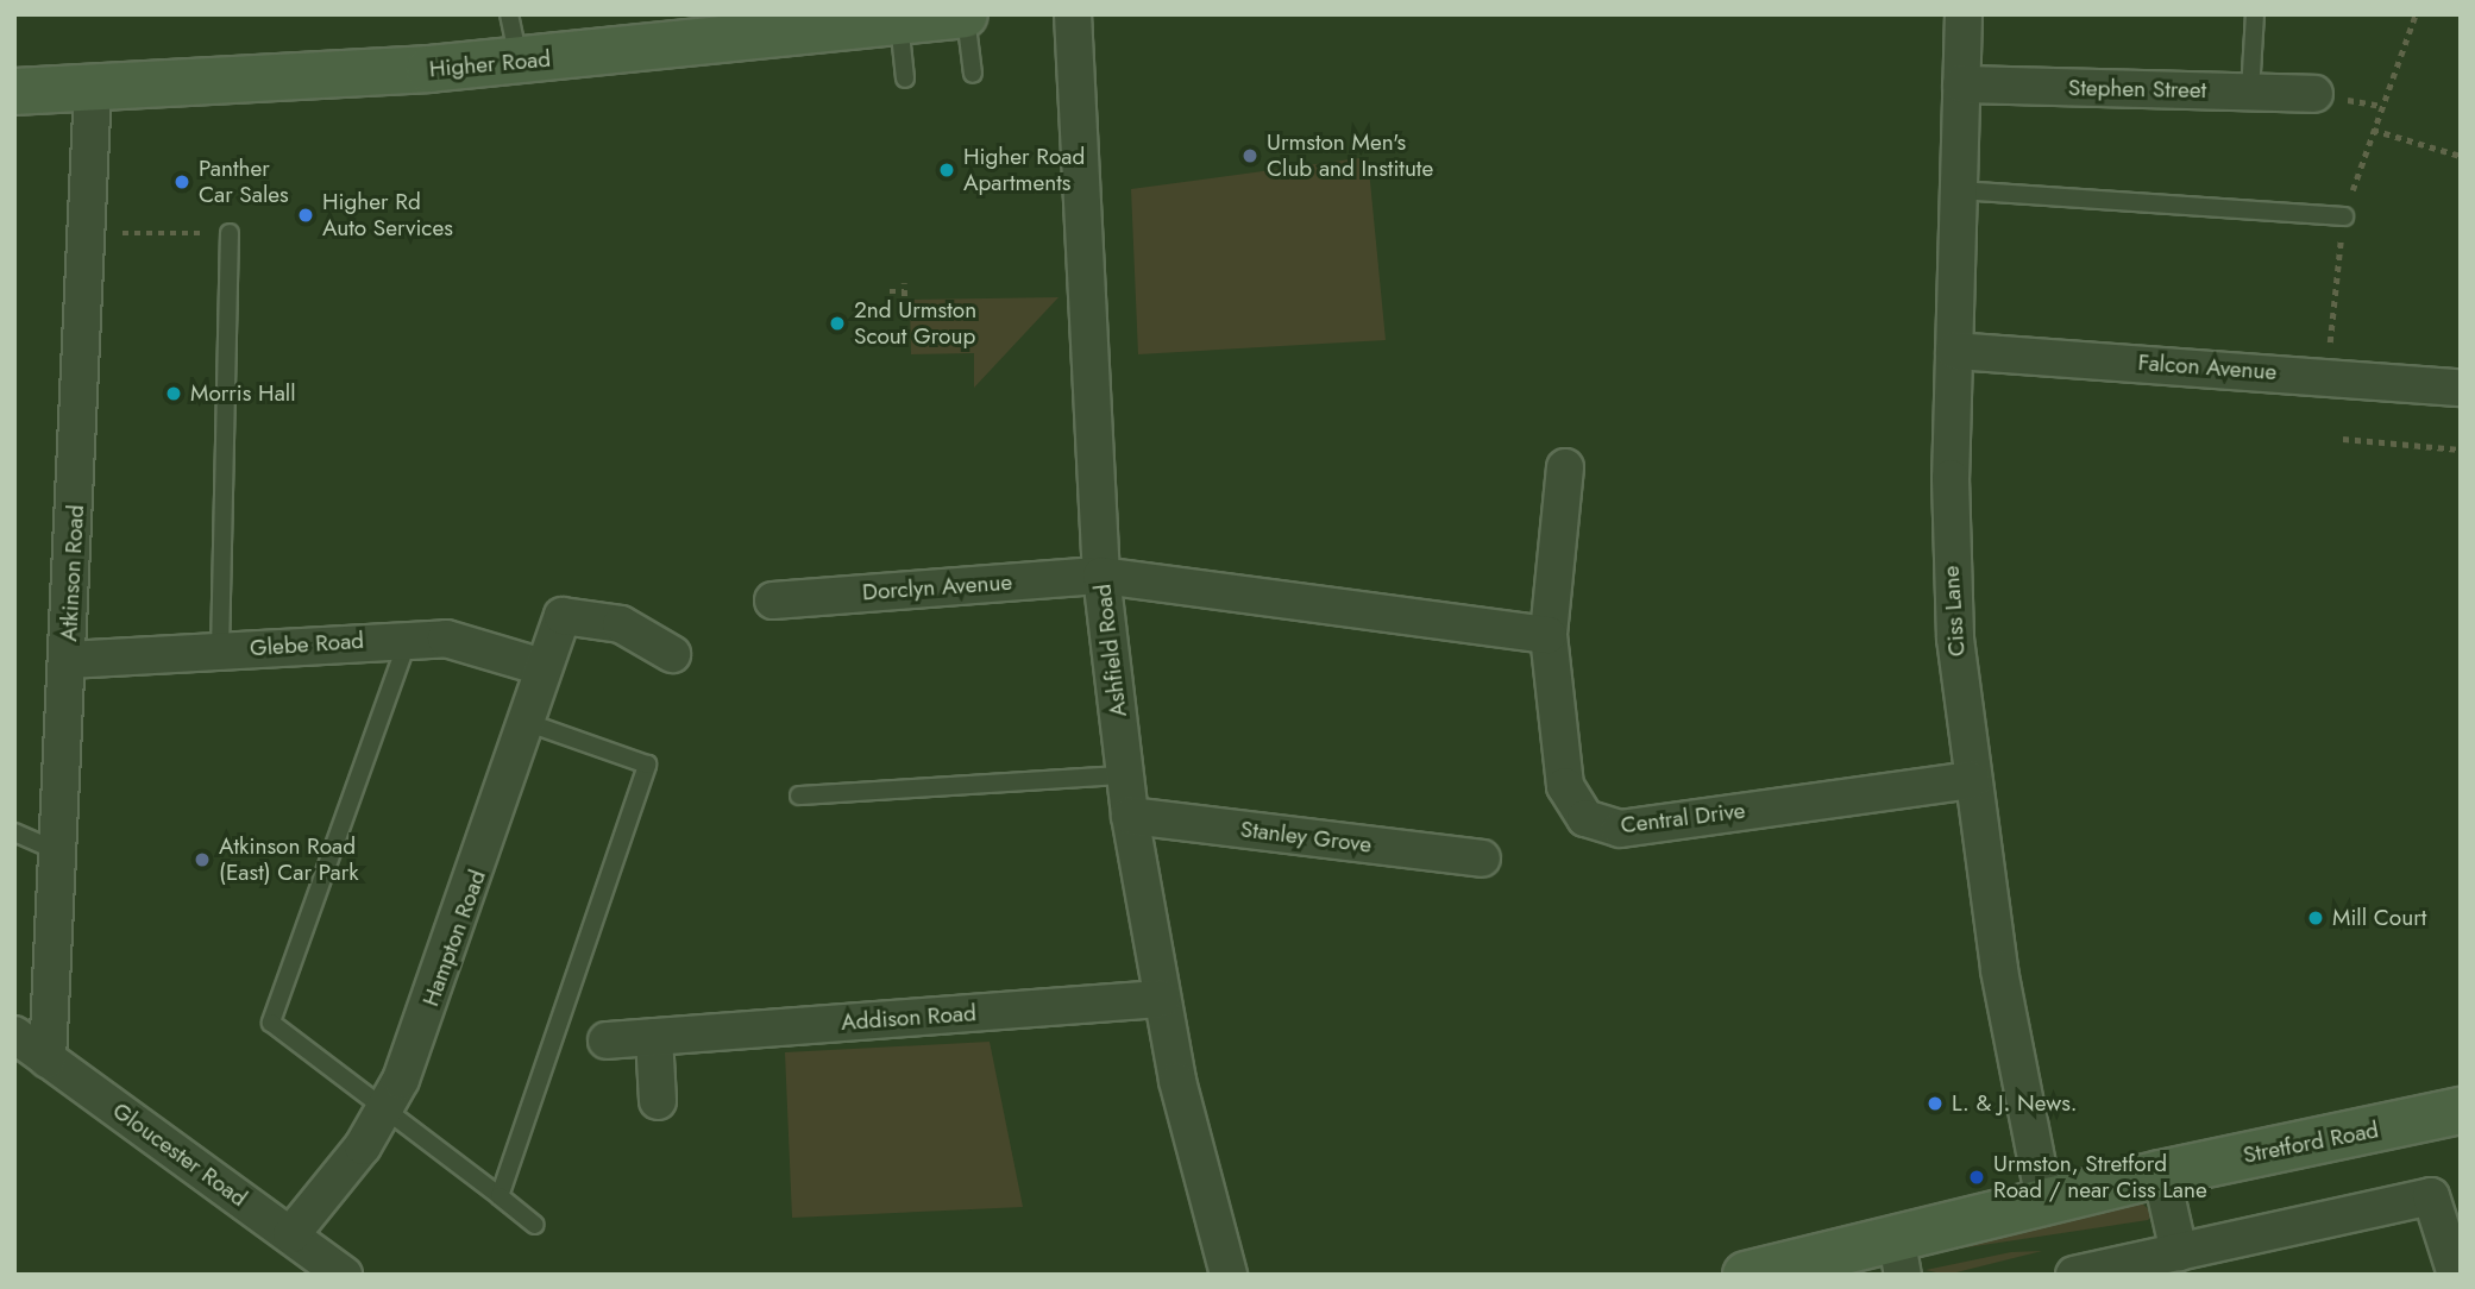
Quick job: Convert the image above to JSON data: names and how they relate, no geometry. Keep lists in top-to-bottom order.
{
  "streets": {
    "street": [
      "Higher Road",
      "Stephen Street",
      "Falcon Avenue",
      "Atkinson Road",
      "Dorclyn Avenue",
      "Ciss Lane",
      "Glebe Road",
      "Ashfield Road",
      "Central Drive",
      "Stanley Grove",
      "Hampton Road",
      "Addison Road",
      "Stretford Road",
      "Gloucester Road"
    ]
  },
  "crossings": [
    ["Higher Road", "Atkinson Road"],
    ["Stephen Street", "Ciss Lane"],
    ["Falcon Avenue", "Ciss Lane"],
    ["Atkinson Road", "Glebe Road"],
    ["Atkinson Road", "Gloucester Road"],
    ["Dorclyn Avenue", "Ashfield Road"],
    ["Ciss Lane", "Central Drive"],
    ["Ciss Lane", "Stretford Road"],
    ["Glebe Road", "Hampton Road"],
    ["Ashfield Road", "Stanley Grove"],
    ["Ashfield Road", "Addison Road"],
    ["Hampton Road", "Gloucester Road"]
  ],
  "places": [
    "Urmston Men's Club and Institute",
    "Higher Road Apartments",
    "Panther Car Sales",
    "Higher Rd Auto Services",
    "2nd Urmston Scout Group",
    "Morris Hall",
    "Atkinson Road (East) Car Park",
    "Mill Court",
    "L. & J. News.",
    "Urmston, Stretford Road / near Ciss Lane"
  ]
}
